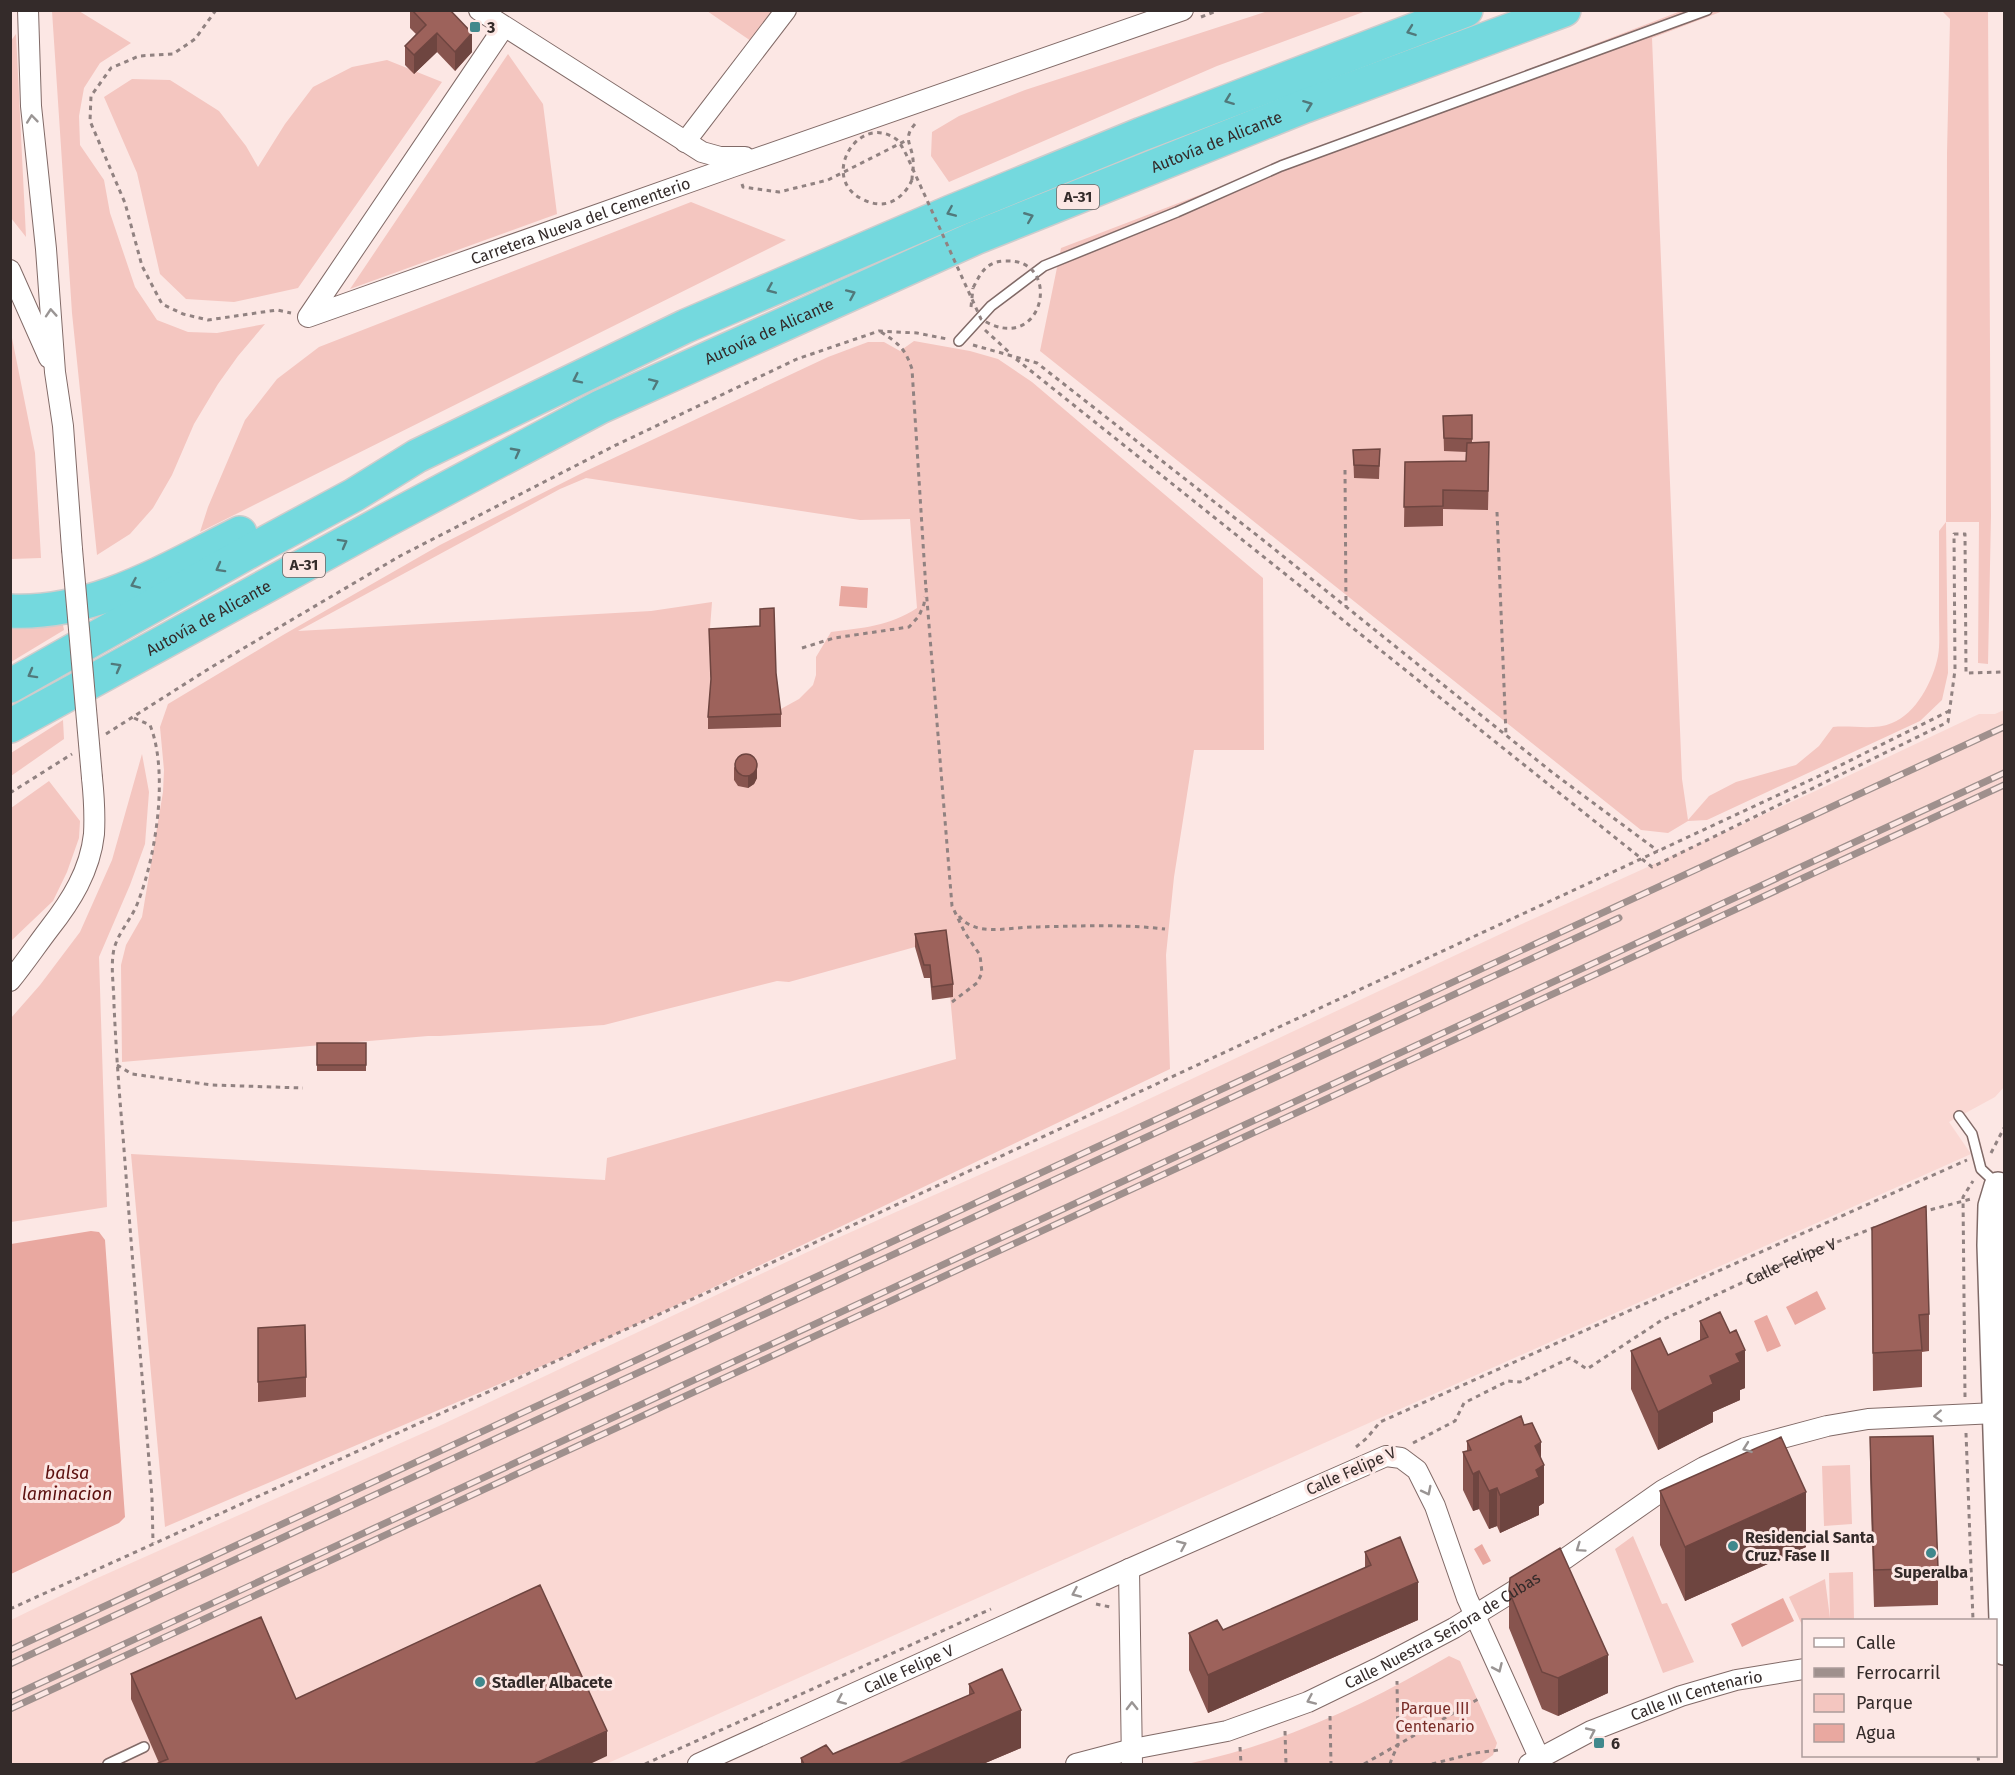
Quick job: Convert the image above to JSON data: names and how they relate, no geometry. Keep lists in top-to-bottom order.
{
  "streets": {
    "highway": ["Autovía de Alicante", "A-31"],
    "street": [
      "Carretera Nueva del Cementerio",
      "Calle Felipe V",
      "Calle Nuestra Señora de Cubas",
      "Calle III Centenario"
    ]
  },
  "one_way": ["Calle Nuestra Señora de Cubas", "Calle III Centenario"],
  "water": ["balsa laminacion"],
  "parks": ["Parque III Centenario"],
  "places": {
    "transit": ["3", "6"],
    "other": ["Residencial Santa Cruz. Fase II", "Superalba", "Stadler Albacete"]
  },
  "legend": [
    "Calle",
    "Ferrocarril",
    "Parque",
    "Agua"
  ]
}
